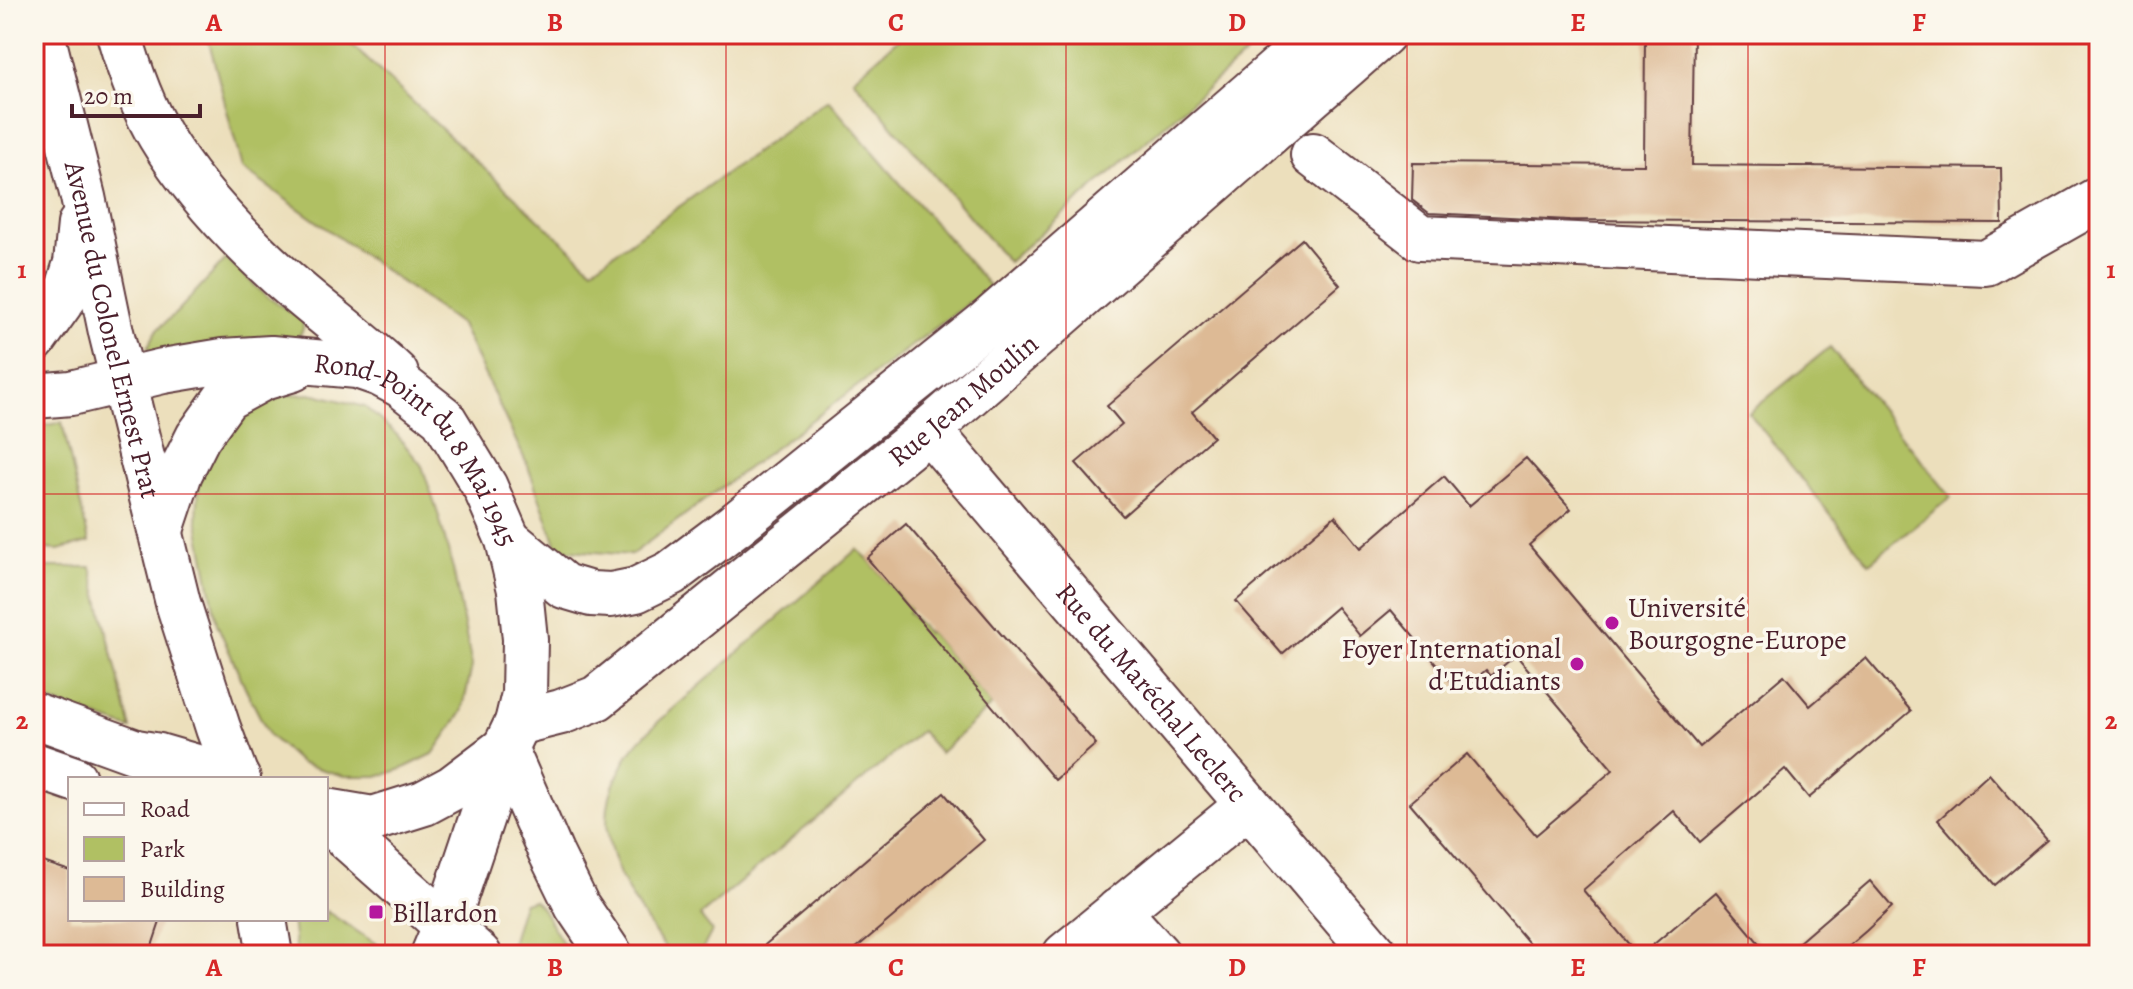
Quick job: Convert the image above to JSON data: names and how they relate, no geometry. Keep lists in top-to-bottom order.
{
  "streets": {
    "main road": [
      "Avenue du Colonel Ernest Prat",
      "Rue Jean Moulin",
      "Rond-Point du 8 Mai 1945",
      "Rue du Maréchal Leclerc"
    ]
  },
  "crossings": [
    ["Avenue du Colonel Ernest Prat", "Rond-Point du 8 Mai 1945"],
    ["Rue Jean Moulin", "Rond-Point du 8 Mai 1945"],
    ["Rue Jean Moulin", "Rue du Maréchal Leclerc"]
  ],
  "places": {
    "other": ["Université Bourgogne-Europe", "Foyer International d'Etudiants"],
    "transit": ["Billardon"]
  },
  "legend": ["Road", "Park", "Building"],
  "scale_bar": "20 m",
  "grid": {
    "columns": [
      "A",
      "B",
      "C",
      "D",
      "E",
      "F"
    ],
    "rows": ["1", "2"]
  }
}
